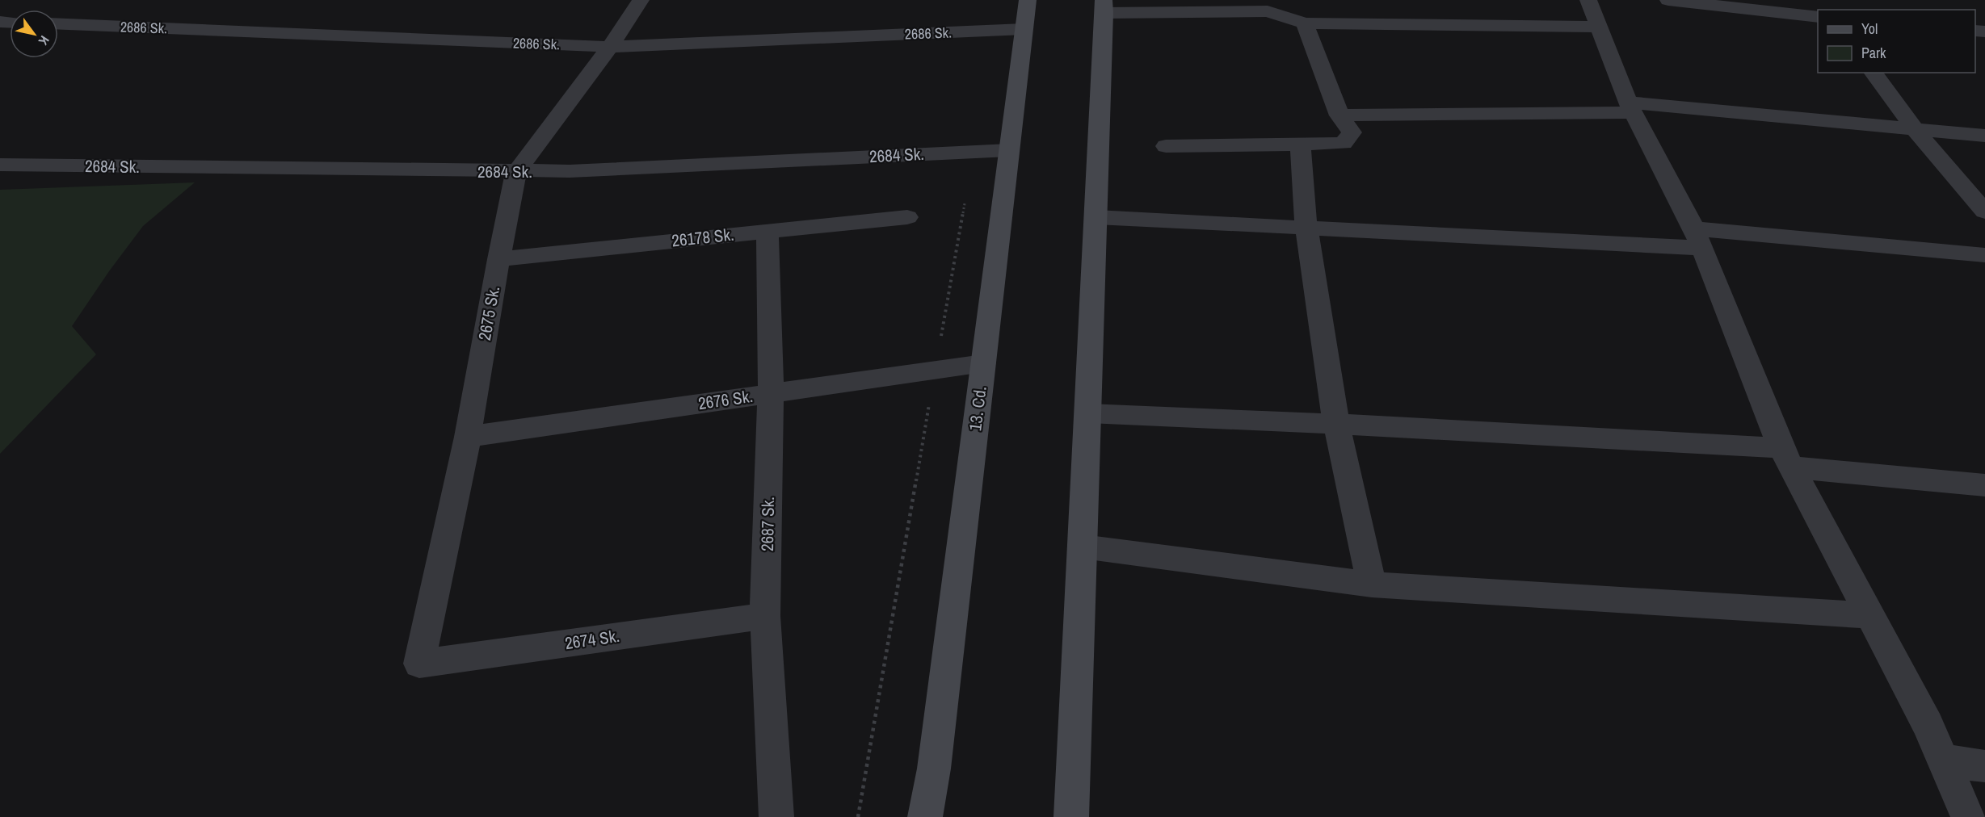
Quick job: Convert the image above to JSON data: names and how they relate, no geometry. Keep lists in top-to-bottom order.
{
  "streets": {
    "main road": ["13. Cd."],
    "street": [
      "2686 Sk.",
      "2684 Sk.",
      "26178 Sk.",
      "2675 Sk.",
      "2676 Sk.",
      "2687 Sk.",
      "2674 Sk."
    ]
  },
  "crossings": [
    ["2686 Sk.", "2675 Sk."],
    ["2686 Sk.", "13. Cd."],
    ["2684 Sk.", "2675 Sk."],
    ["2684 Sk.", "13. Cd."],
    ["26178 Sk.", "2675 Sk."],
    ["26178 Sk.", "2687 Sk."],
    ["2675 Sk.", "2676 Sk."],
    ["2675 Sk.", "2674 Sk."],
    ["2676 Sk.", "13. Cd."],
    ["2676 Sk.", "2687 Sk."],
    ["2687 Sk.", "2674 Sk."]
  ],
  "legend": ["Yol", "Park"],
  "north": "bottom right"
}
